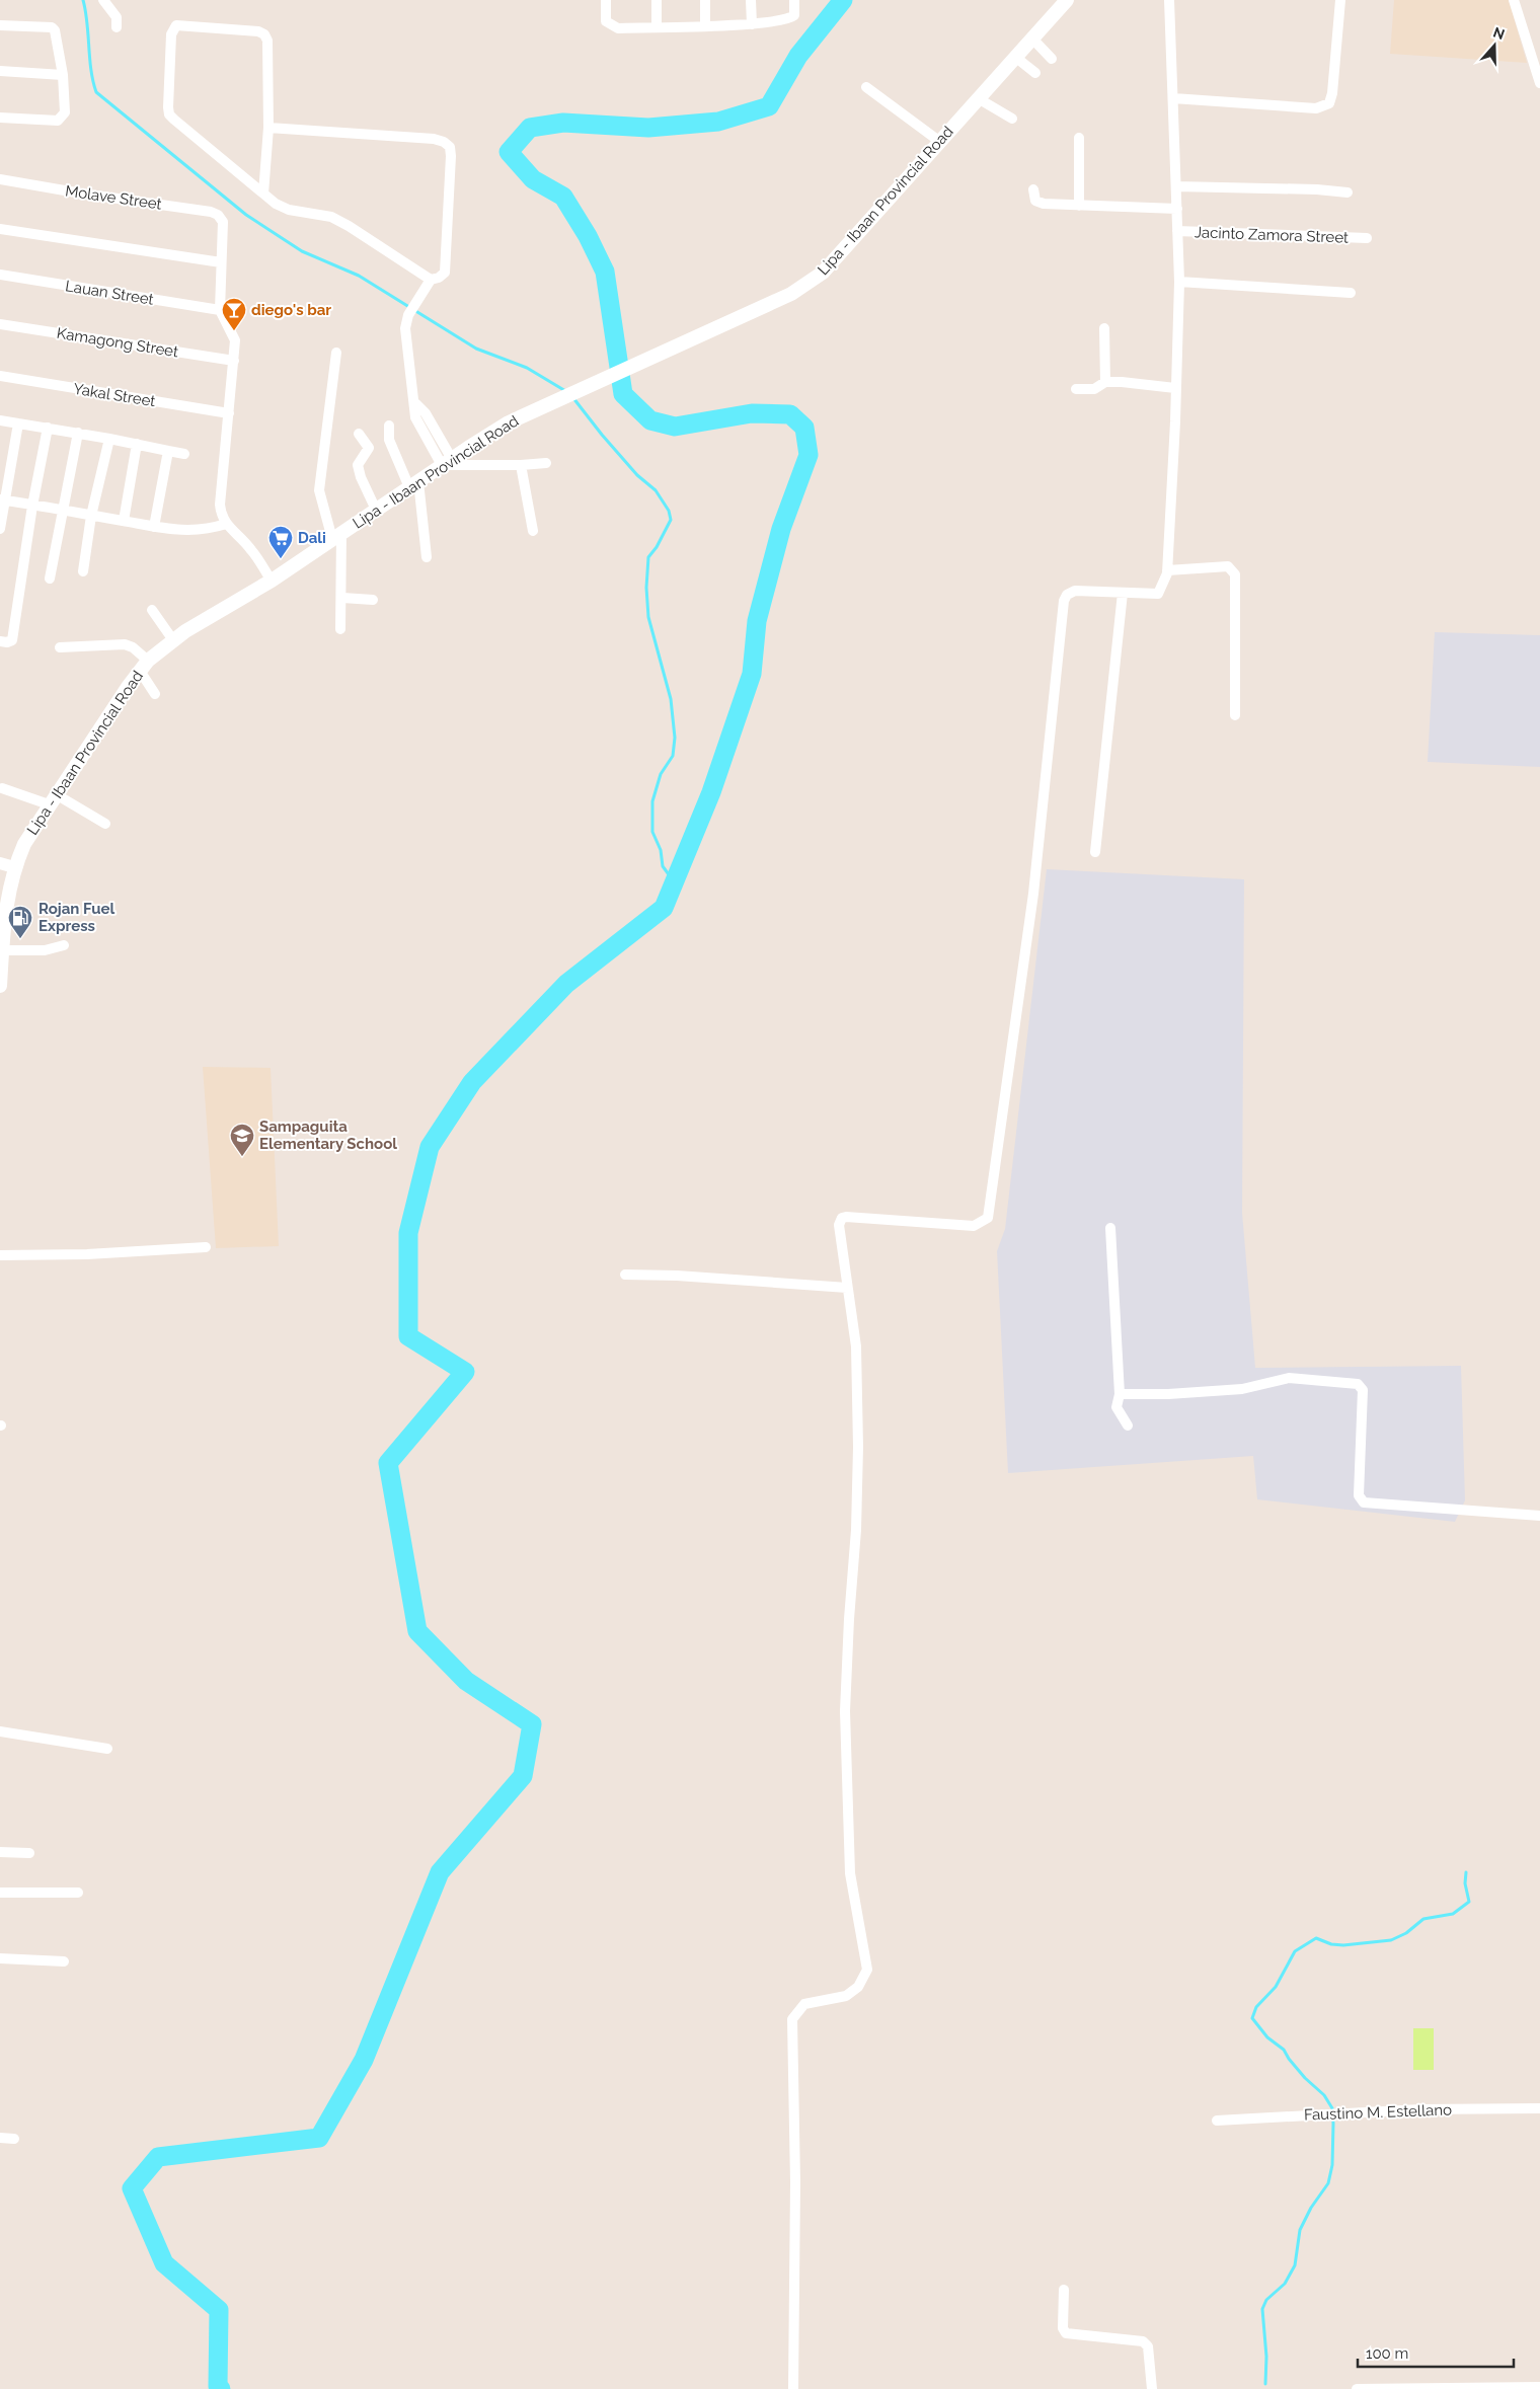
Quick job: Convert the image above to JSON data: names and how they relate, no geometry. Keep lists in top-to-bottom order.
{
  "streets": {
    "main road": ["Lipa - Ibaan Provincial Road"],
    "street": [
      "Molave Street",
      "Jacinto Zamora Street",
      "Lauan Street",
      "Kamagong Street",
      "Yakal Street",
      "Faustino M. Estellano"
    ]
  },
  "places": {
    "bar": ["diego's bar"],
    "supermarket": ["Dali"],
    "fuel station": ["Rojan Fuel Express"],
    "school or university": ["Sampaguita Elementary School"]
  },
  "scale_bar": "100 m",
  "north": "top"
}
